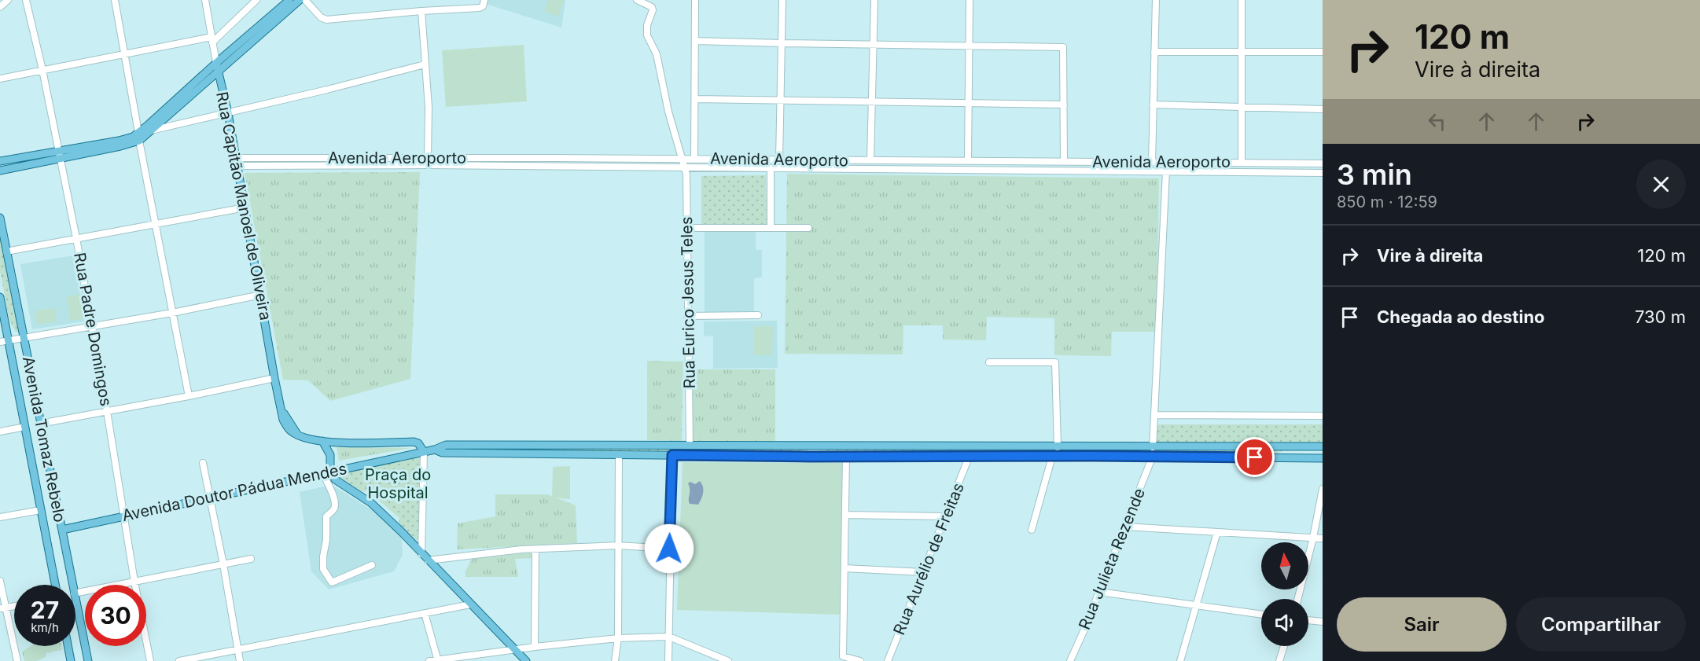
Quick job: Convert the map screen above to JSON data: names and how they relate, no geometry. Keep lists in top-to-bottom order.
{
  "streets": {
    "main road": ["Rua Capitão Manoel de Oliveira", "Avenida Tomaz Rebelo", "Avenida Doutor Pádua Mendes"],
    "street": [
      "Avenida Aeroporto",
      "Rua Eurico Jesus Teles",
      "Rua Padre Domingos",
      "Rua Aurélio de Freitas",
      "Rua Julieta Rezende"
    ]
  },
  "crossings": [
    ["Avenida Aeroporto", "Rua Capitão Manoel de Oliveira"],
    ["Avenida Aeroporto", "Rua Eurico Jesus Teles"],
    ["Rua Padre Domingos", "Avenida Doutor Pádua Mendes"],
    ["Avenida Tomaz Rebelo", "Avenida Doutor Pádua Mendes"]
  ],
  "parks": ["Praça do Hospital"],
  "north": "top",
  "page": {
    "turn": ["120 m", "Vire à direita"],
    "heading": ["3 min", "850 m · 12:59"],
    "list": [
      {
        "name": "Vire à direita",
        "value": "120 m"
      },
      {
        "name": "Chegada ao destino",
        "value": "730 m"
      }
    ],
    "speed": "27 km/h",
    "limit": "30",
    "buttons": ["Sair", "Compartilhar"]
  }
}
